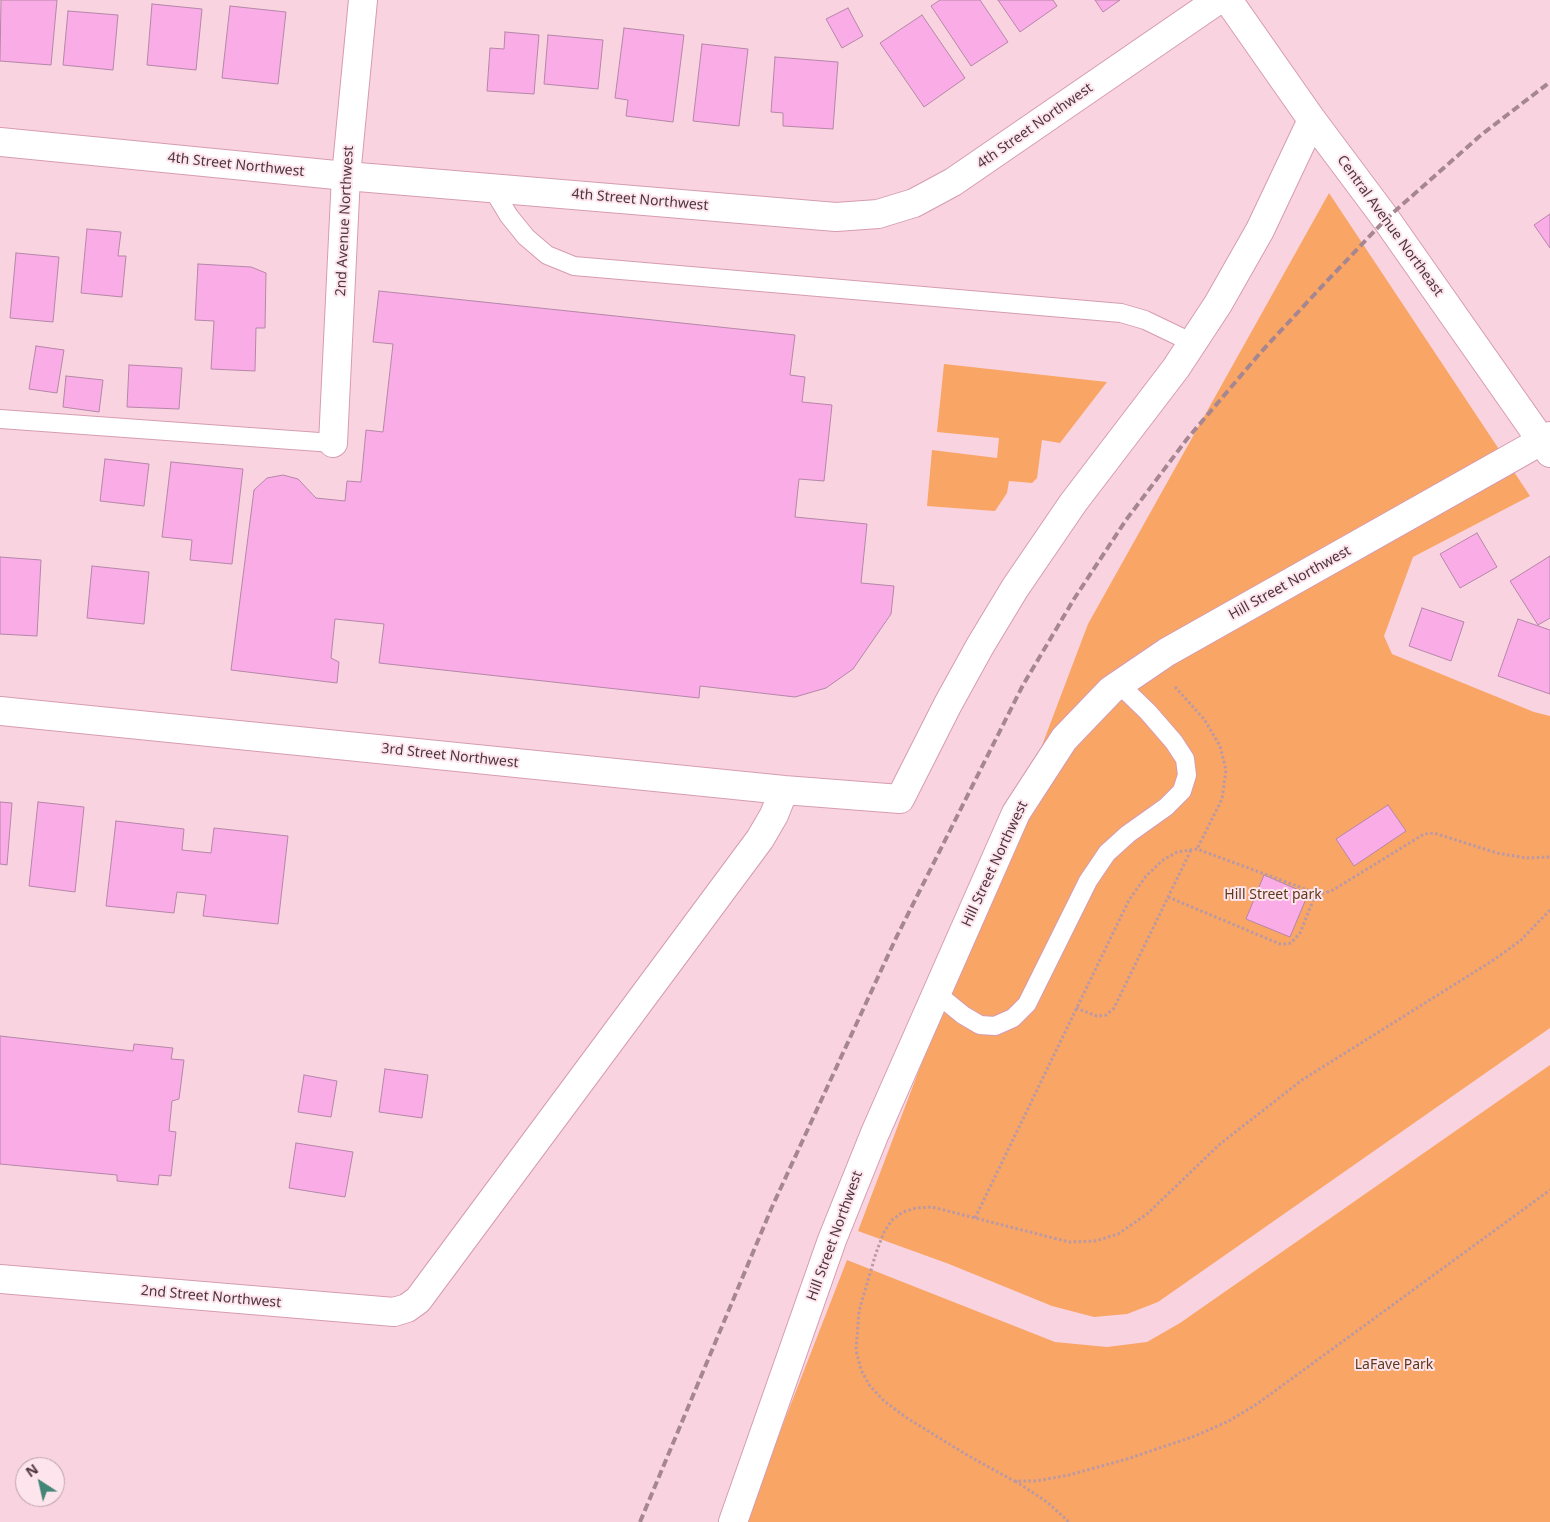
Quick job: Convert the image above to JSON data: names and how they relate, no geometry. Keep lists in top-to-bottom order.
{
  "streets": {
    "street": [
      "4th Street Northwest",
      "2nd Avenue Northwest",
      "Central Avenue Northeast",
      "Hill Street Northwest",
      "3rd Street Northwest",
      "2nd Street Northwest"
    ]
  },
  "crossings": [
    ["4th Street Northwest", "2nd Avenue Northwest"],
    ["Central Avenue Northeast", "Hill Street Northwest"],
    ["3rd Street Northwest", "2nd Street Northwest"]
  ],
  "parks": ["Hill Street park", "LaFave Park"],
  "north": "top left"
}
